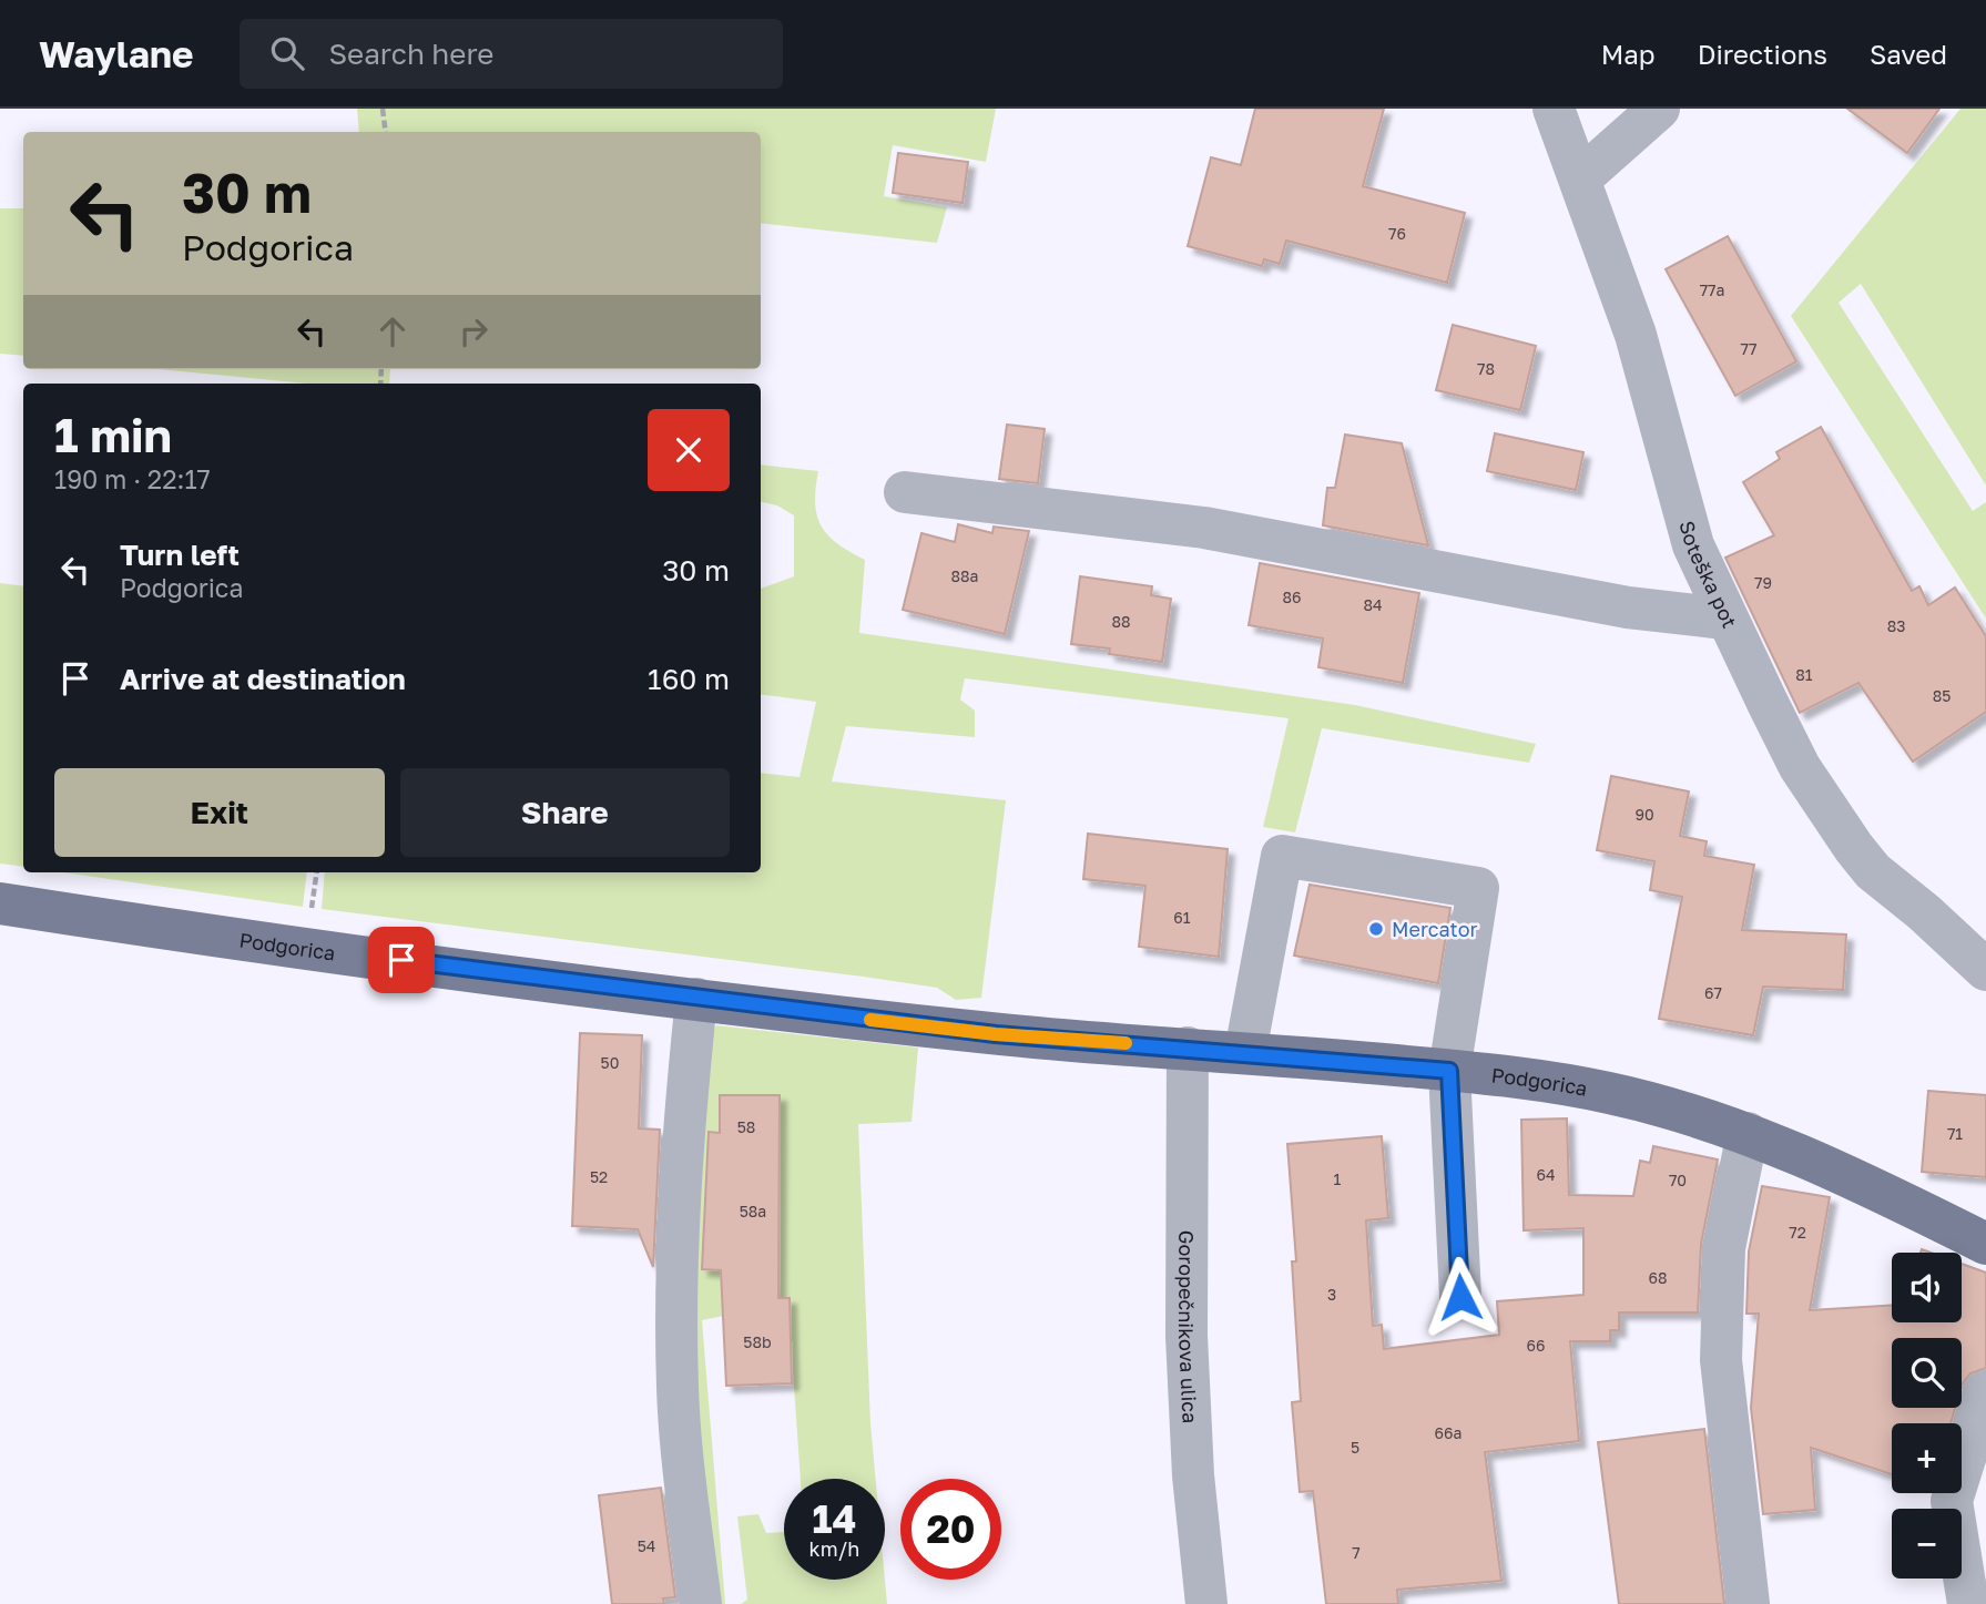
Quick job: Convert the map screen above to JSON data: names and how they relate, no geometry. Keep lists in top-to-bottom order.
{
  "streets": {
    "main road": ["Podgorica"],
    "street": ["Soteška pot", "Goropečnikova ulica"]
  },
  "crossings": [
    ["Podgorica", "Goropečnikova ulica"]
  ],
  "places": ["Mercator"],
  "house_numbers": [
    "76",
    "77a",
    "77",
    "78",
    "88a",
    "79",
    "86",
    "84",
    "88",
    "83",
    "81",
    "85",
    "90",
    "61",
    "67",
    "50",
    "58",
    "71",
    "64",
    "52",
    "1",
    "70",
    "58a",
    "72",
    "68",
    "3",
    "58b",
    "66",
    "66a",
    "5",
    "54",
    "7"
  ],
  "page": {
    "header": "Waylane",
    "search": "Search here",
    "nav": ["Map", "Directions", "Saved"],
    "turn": ["30 m", "Podgorica"],
    "heading": ["1 min", "190 m · 22:17"],
    "list": [
      {
        "name": "Turn left",
        "note": "Podgorica",
        "value": "30 m"
      },
      {
        "name": "Arrive at destination",
        "value": "160 m"
      }
    ],
    "buttons": ["Exit", "Share"],
    "map_buttons": ["+", "−"],
    "speed": "14 km/h",
    "limit": "20"
  }
}
